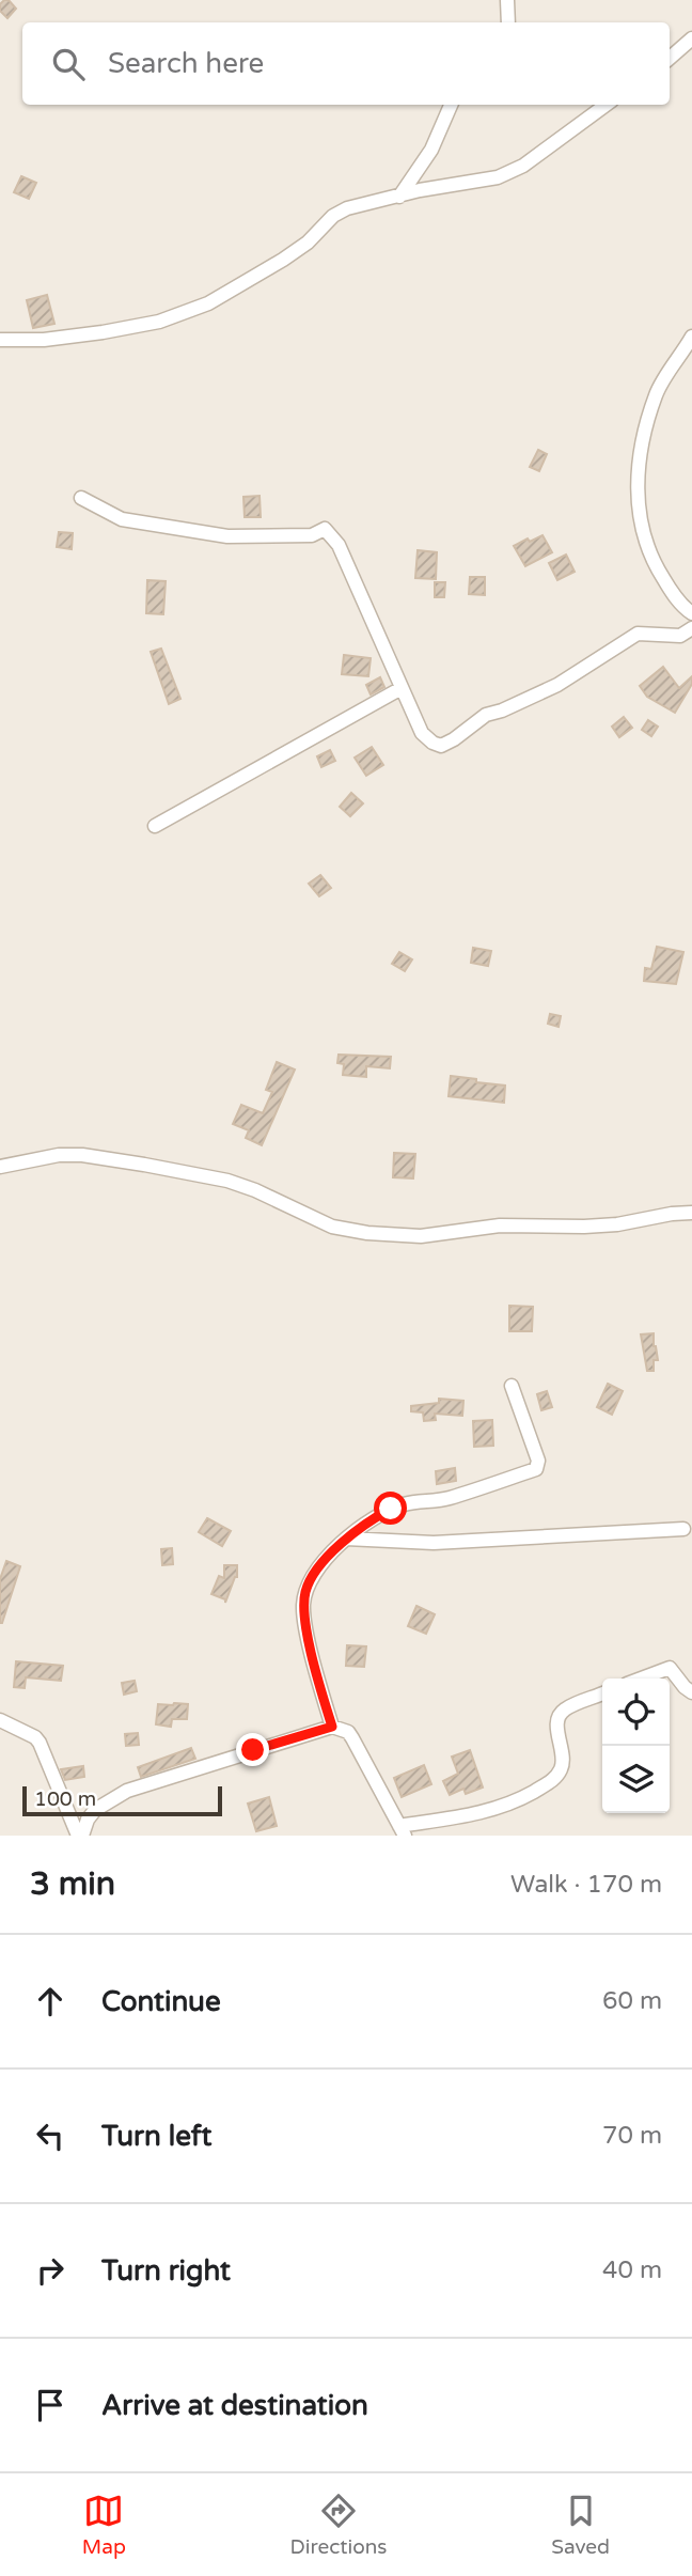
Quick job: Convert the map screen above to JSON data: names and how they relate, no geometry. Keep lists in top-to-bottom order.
{
  "scale_bar": "100 m",
  "page": {
    "search": "Search here",
    "scale": "100 m",
    "heading": ["3 min", "Walk · 170 m"],
    "list": [
      ["Continue", "60 m"],
      ["Turn left", "70 m"],
      ["Turn right", "40 m"],
      "Arrive at destination"
    ],
    "nav": ["Map", "Directions", "Saved"]
  }
}
